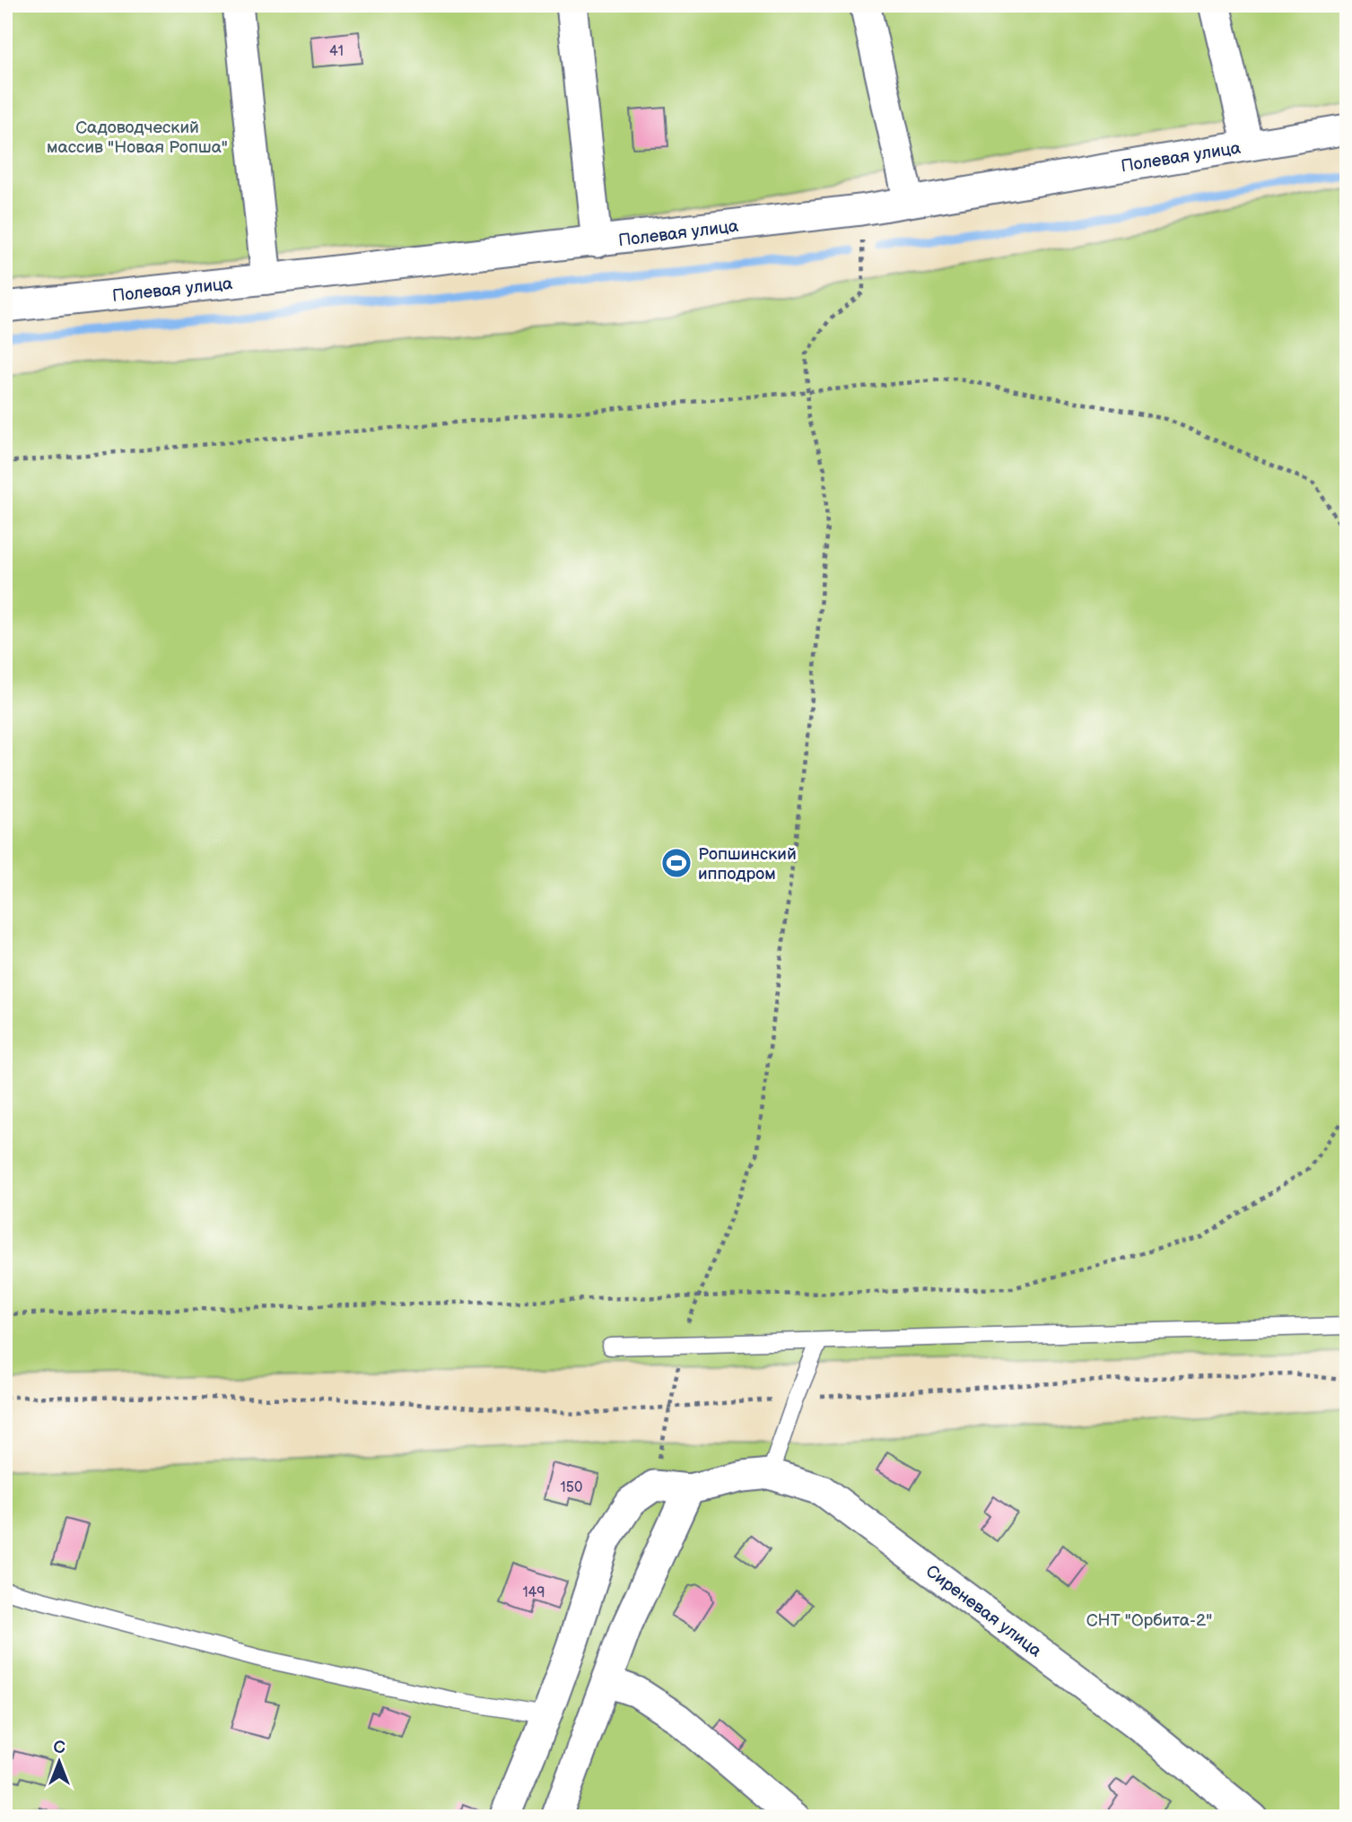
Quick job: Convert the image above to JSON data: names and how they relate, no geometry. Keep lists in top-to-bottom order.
{
  "streets": {
    "street": ["Полевая улица", "Сиреневая улица"]
  },
  "parks": ["Садоводческий массив \"Новая Ропша\"", "СНТ \"Орбита-2\""],
  "places": {
    "sports": ["Ропшинский ипподром"]
  },
  "house_numbers": ["41", "150", "149"],
  "north": "top"
}
